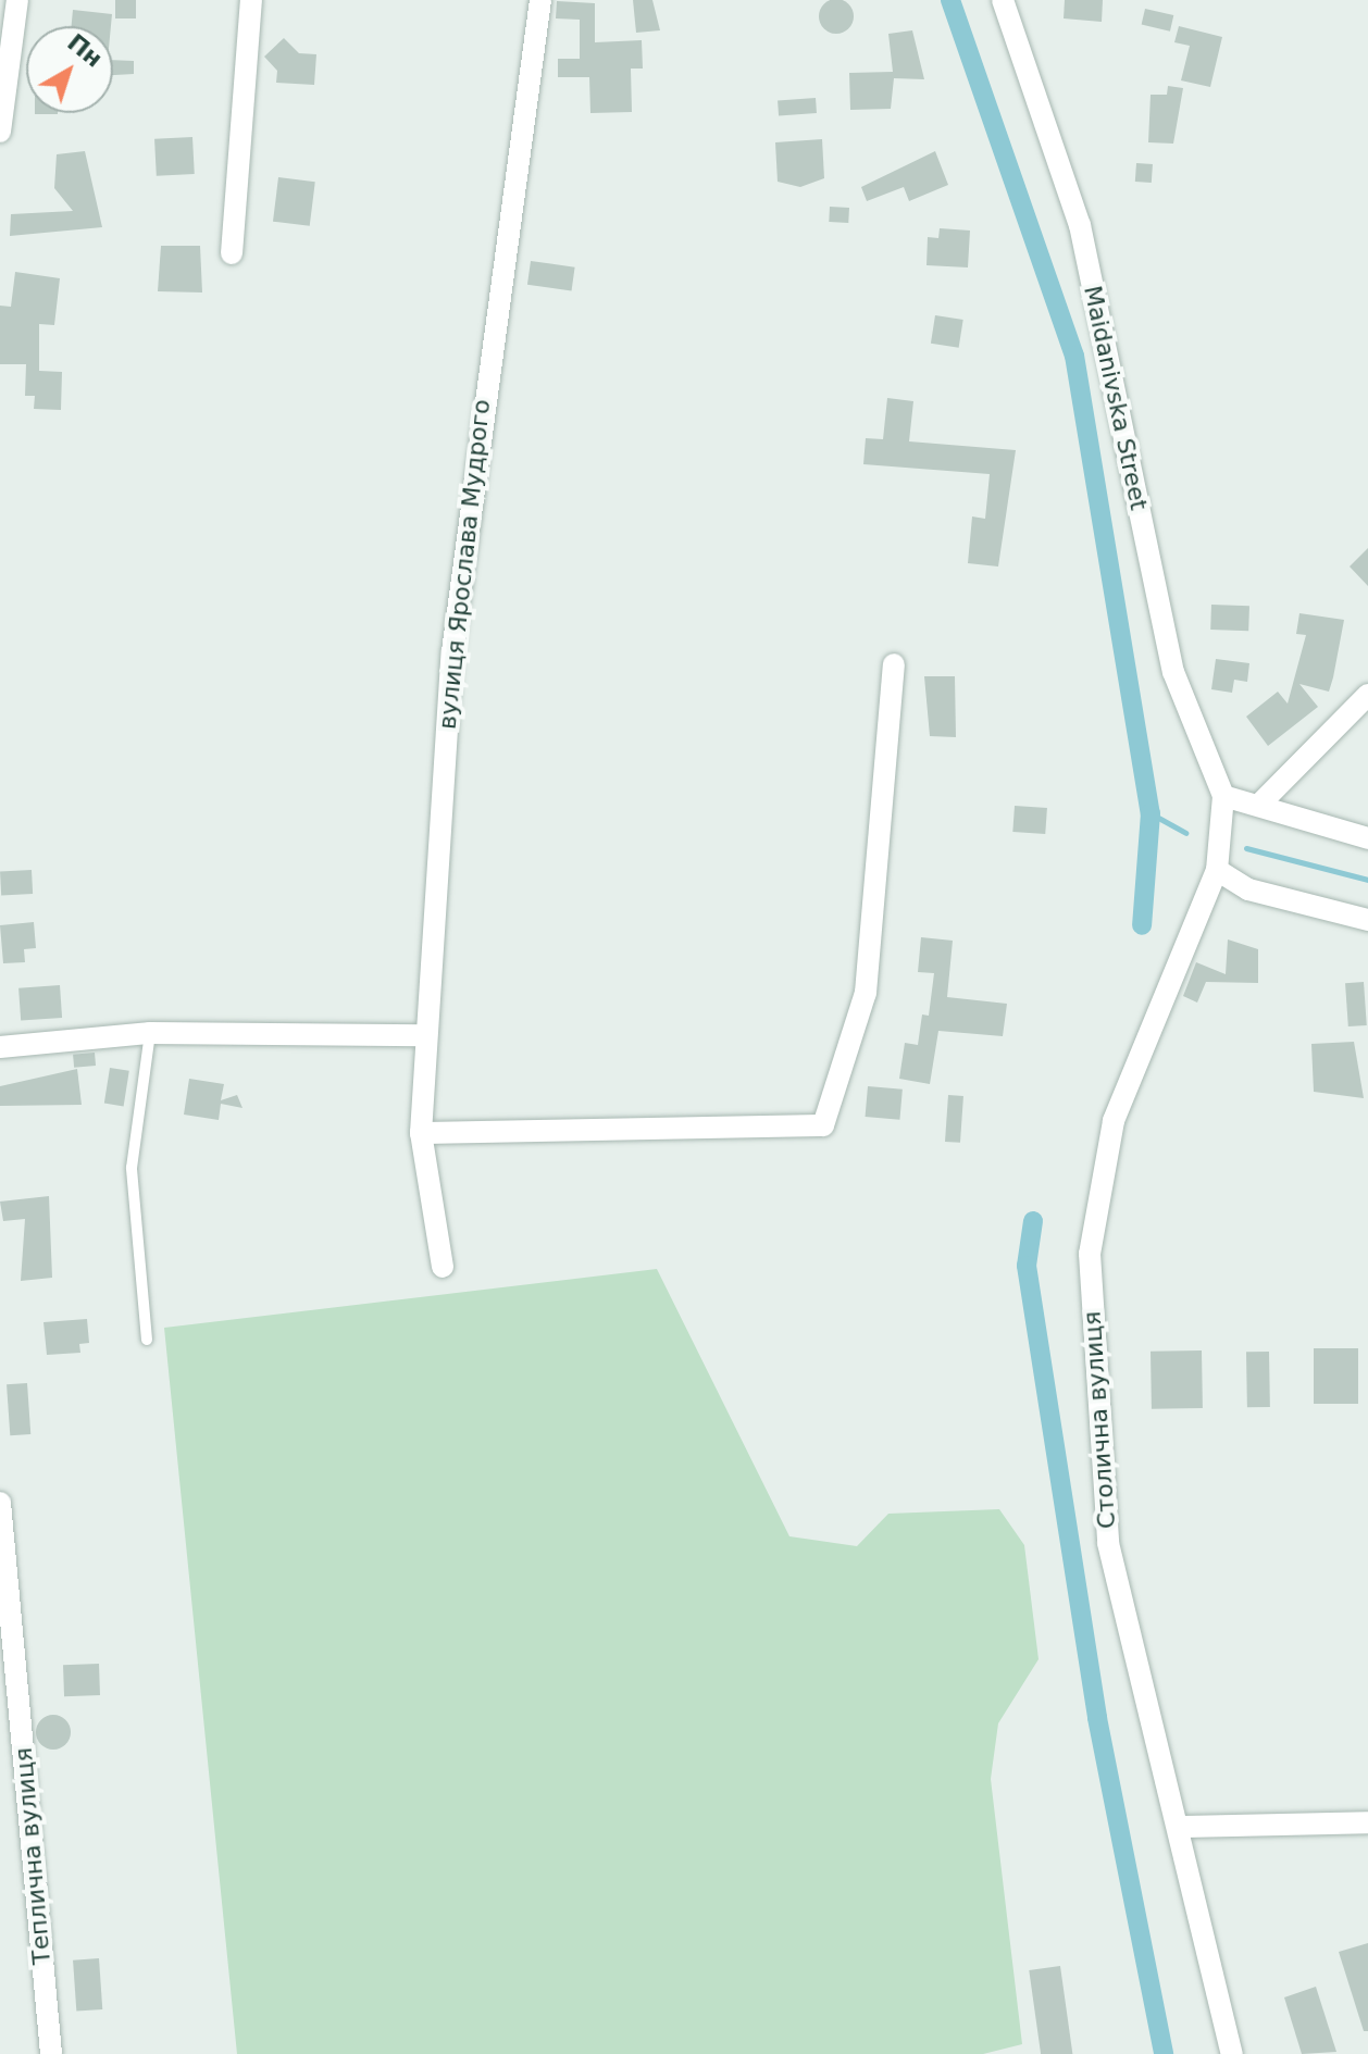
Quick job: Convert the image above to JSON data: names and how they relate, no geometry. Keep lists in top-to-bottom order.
{
  "streets": {
    "street": [
      "Maidanivska Street",
      "вулиця Ярослава Мудрого",
      "Столична вулиця",
      "Теплична вулиця"
    ]
  },
  "crossings": [
    ["Maidanivska Street", "Столична вулиця"]
  ],
  "north": "top right"
}
